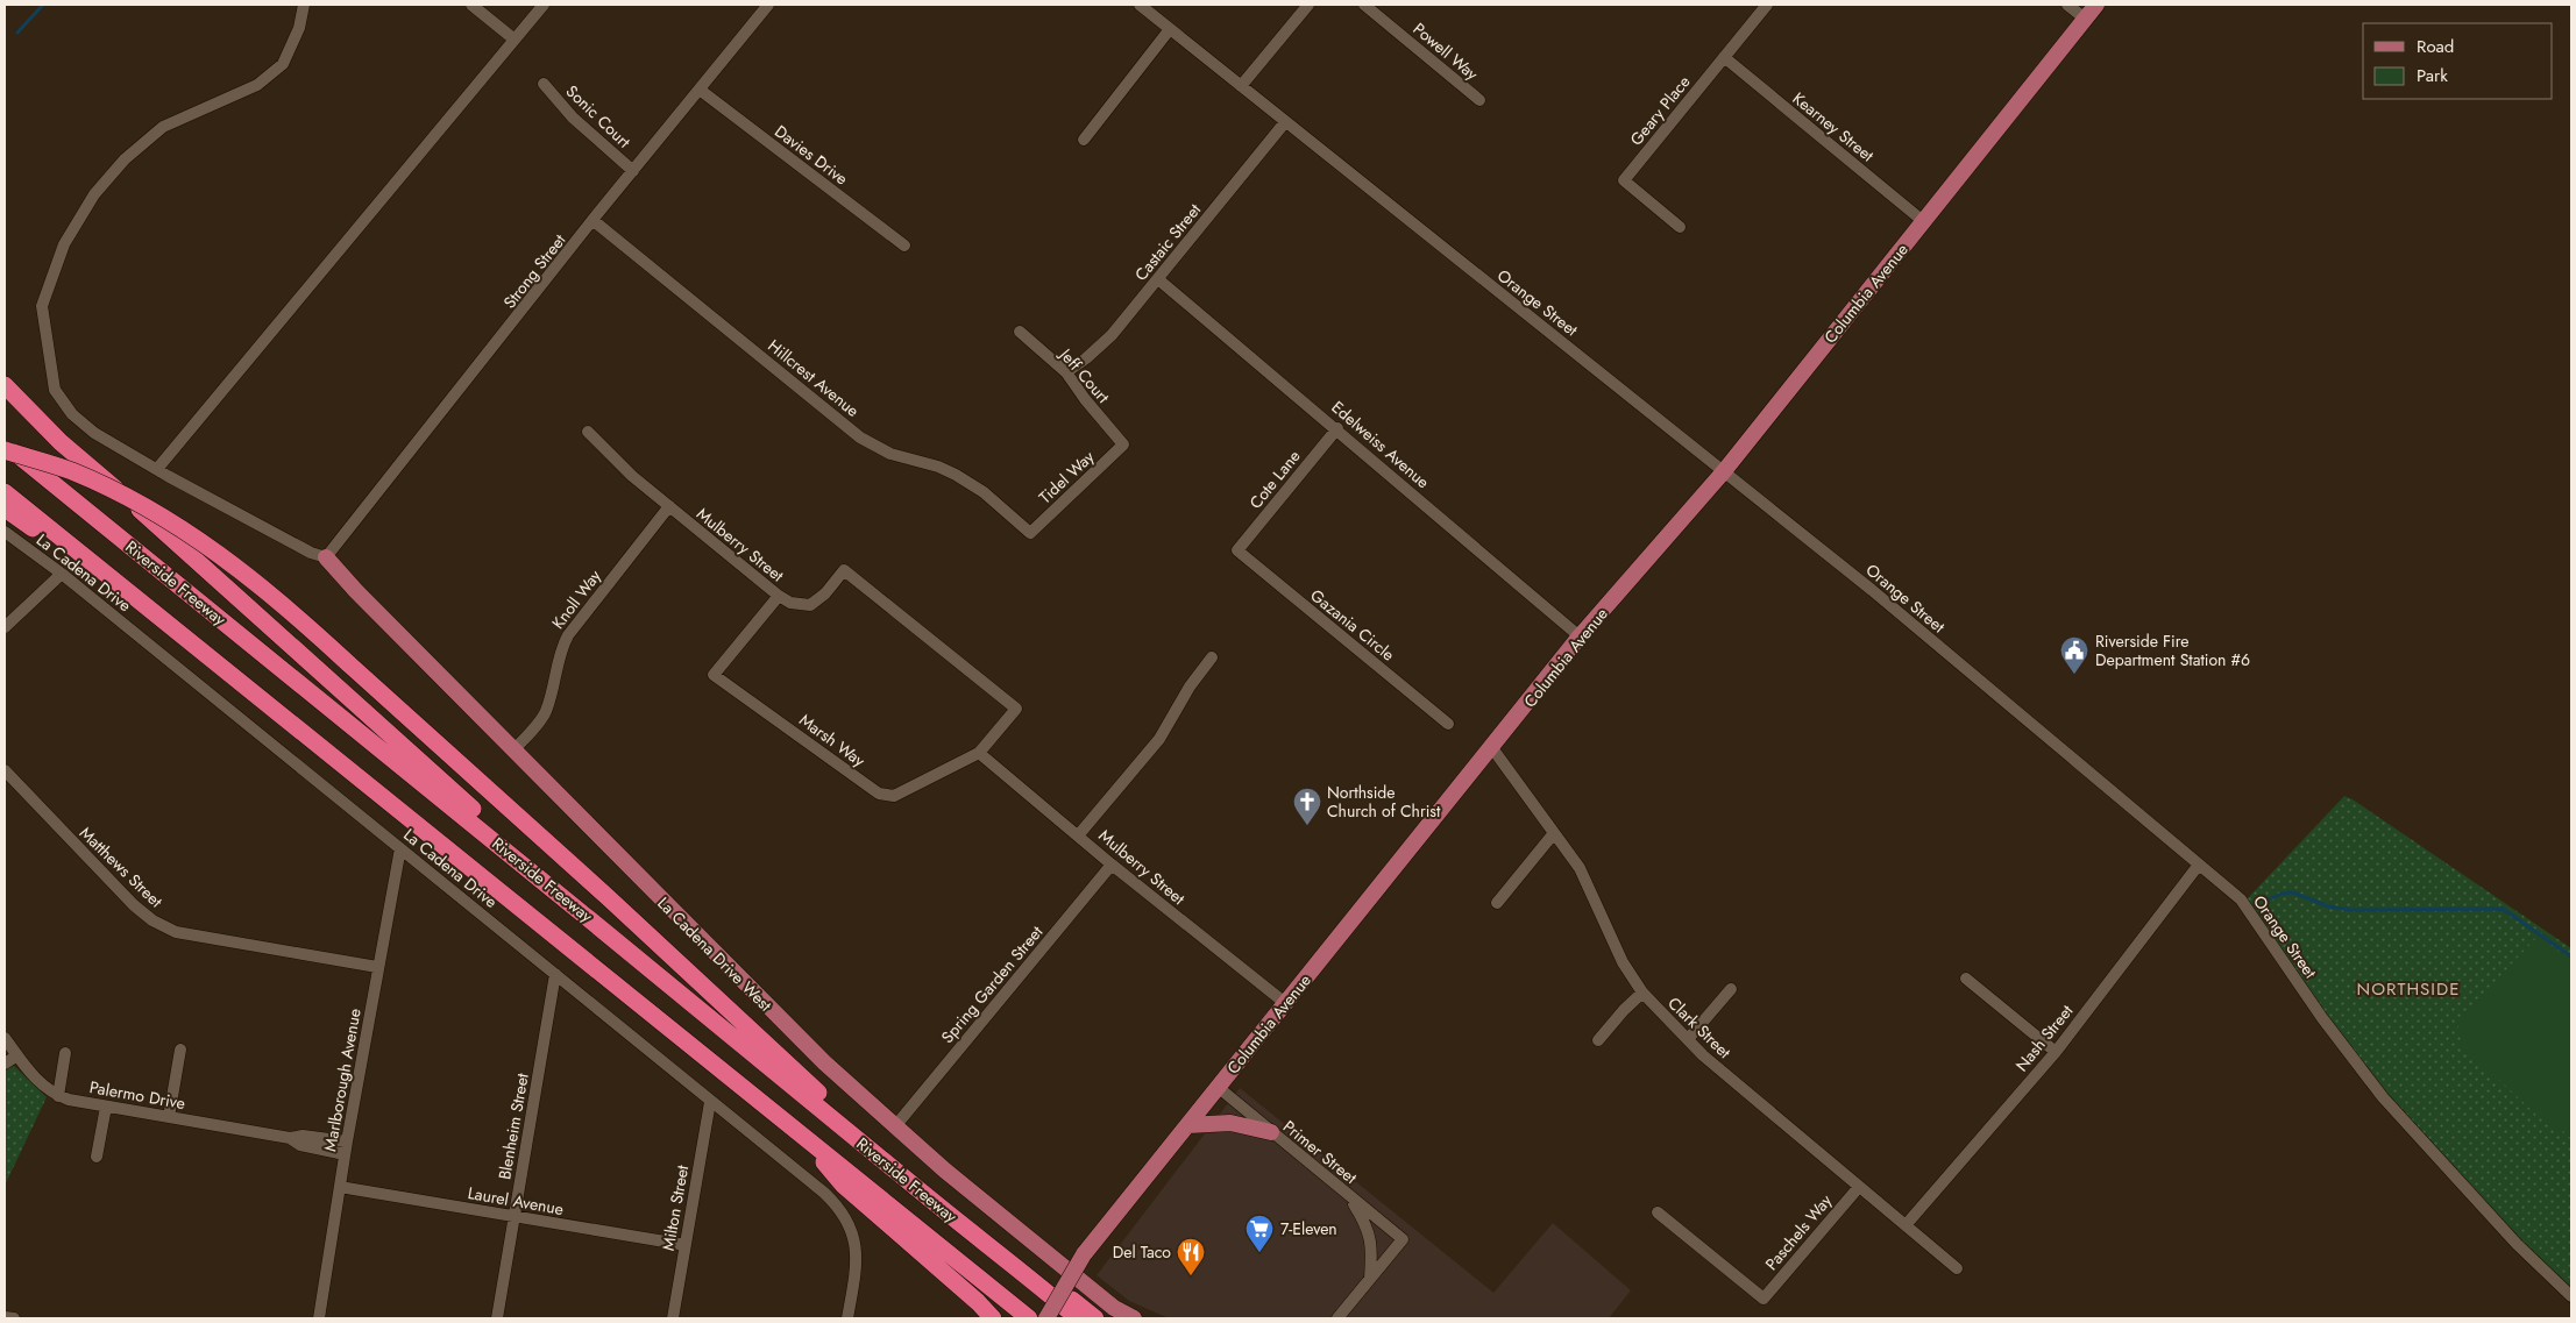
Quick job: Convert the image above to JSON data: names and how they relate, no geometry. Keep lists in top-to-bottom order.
{
  "streets": {
    "highway": ["Riverside Freeway"],
    "main road": ["Columbia Avenue", "La Cadena Drive West"],
    "street": [
      "Powell Way",
      "Geary Place",
      "Sonic Court",
      "Kearney Street",
      "Davies Drive",
      "Castaic Street",
      "Strong Street",
      "Orange Street",
      "Jeff Court",
      "Hillcrest Avenue",
      "Edelweiss Avenue",
      "Tidel Way",
      "Cote Lane",
      "Mulberry Street",
      "La Cadena Drive",
      "Knoll Way",
      "Gazania Circle",
      "Marsh Way",
      "Matthews Street",
      "Spring Garden Street",
      "Clark Street",
      "Nash Street",
      "Marlborough Avenue",
      "Palermo Drive",
      "Blenheim Street",
      "Primer Street",
      "Laurel Avenue",
      "Milton Street",
      "Paschels Way"
    ]
  },
  "crossings": [
    ["Geary Place", "Kearney Street"],
    ["Sonic Court", "Strong Street"],
    ["Kearney Street", "Columbia Avenue"],
    ["Davies Drive", "Strong Street"],
    ["Castaic Street", "Orange Street"],
    ["Castaic Street", "Jeff Court"],
    ["Castaic Street", "Edelweiss Avenue"],
    ["Strong Street", "Hillcrest Avenue"],
    ["Strong Street", "La Cadena Drive West"],
    ["Columbia Avenue", "Orange Street"],
    ["Columbia Avenue", "Edelweiss Avenue"],
    ["Columbia Avenue", "Mulberry Street"],
    ["Columbia Avenue", "Clark Street"],
    ["Columbia Avenue", "Primer Street"],
    ["Orange Street", "Nash Street"],
    ["Jeff Court", "Tidel Way"],
    ["Hillcrest Avenue", "Tidel Way"],
    ["Edelweiss Avenue", "Cote Lane"],
    ["Cote Lane", "Gazania Circle"],
    ["Mulberry Street", "Knoll Way"],
    ["Mulberry Street", "Marsh Way"],
    ["Mulberry Street", "Spring Garden Street"],
    ["La Cadena Drive", "Marlborough Avenue"],
    ["La Cadena Drive", "Blenheim Street"],
    ["La Cadena Drive", "Milton Street"],
    ["Knoll Way", "La Cadena Drive West"],
    ["Matthews Street", "Marlborough Avenue"],
    ["La Cadena Drive West", "Spring Garden Street"],
    ["Clark Street", "Nash Street"],
    ["Clark Street", "Paschels Way"],
    ["Marlborough Avenue", "Palermo Drive"],
    ["Marlborough Avenue", "Laurel Avenue"],
    ["Blenheim Street", "Laurel Avenue"],
    ["Laurel Avenue", "Milton Street"]
  ],
  "districts": ["NORTHSIDE"],
  "places": {
    "public building": ["Riverside Fire Department Station #6"],
    "church": ["Northside Church of Christ"],
    "supermarket": ["7-Eleven"],
    "restaurant": ["Del Taco"]
  },
  "legend": ["Road", "Park"]
}
